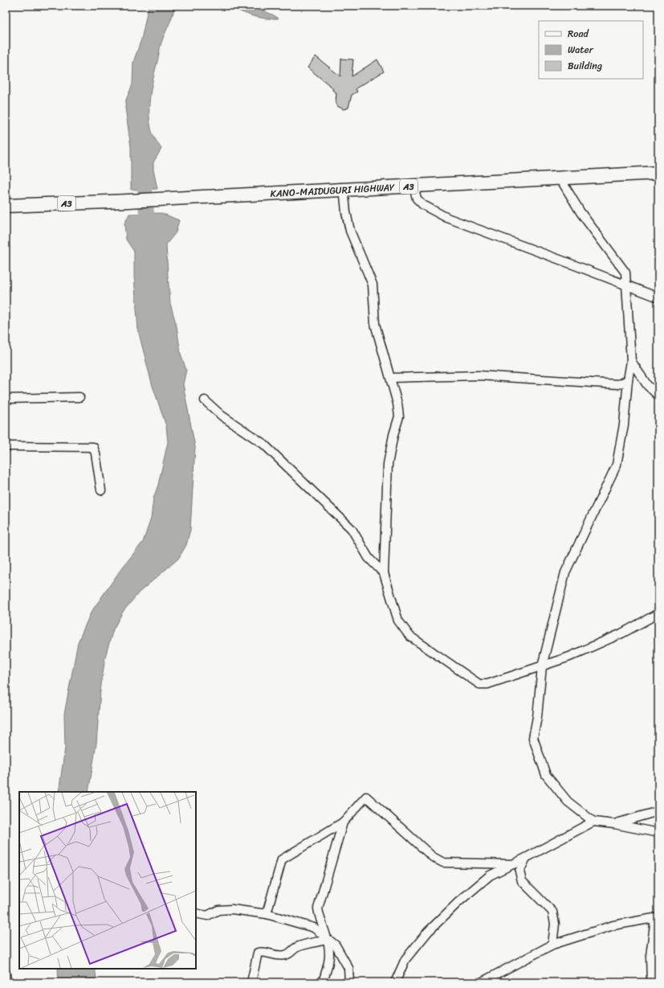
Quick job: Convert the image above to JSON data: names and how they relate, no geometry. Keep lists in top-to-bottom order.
{
  "streets": {
    "highway": ["A3", "KANO-MAIDUGURI HIGHWAY"]
  },
  "legend": ["Road", "Water", "Building"]
}
